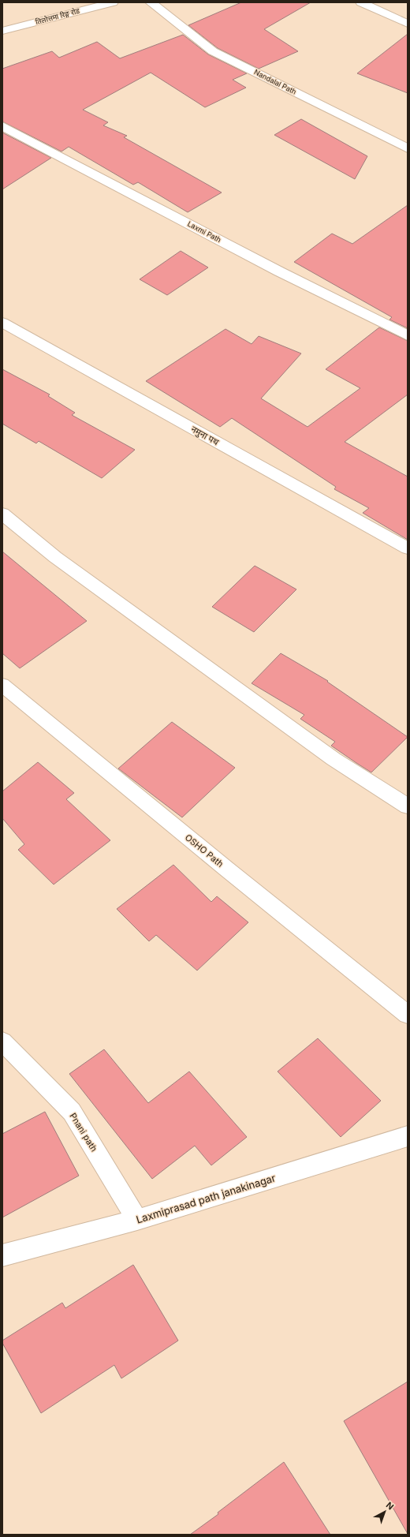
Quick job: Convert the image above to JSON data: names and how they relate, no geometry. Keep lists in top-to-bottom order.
{
  "streets": {
    "street": [
      "तिलोत्तमा रिङ्ग रोड",
      "Nandalal Path",
      "Laxmi Path",
      "नमुना पथ",
      "OSHO Path",
      "Pnani path",
      "Laxmiprasad path janakinagar"
    ]
  },
  "crossings": [
    ["Pnani path", "Laxmiprasad path janakinagar"]
  ],
  "north": "top right"
}
